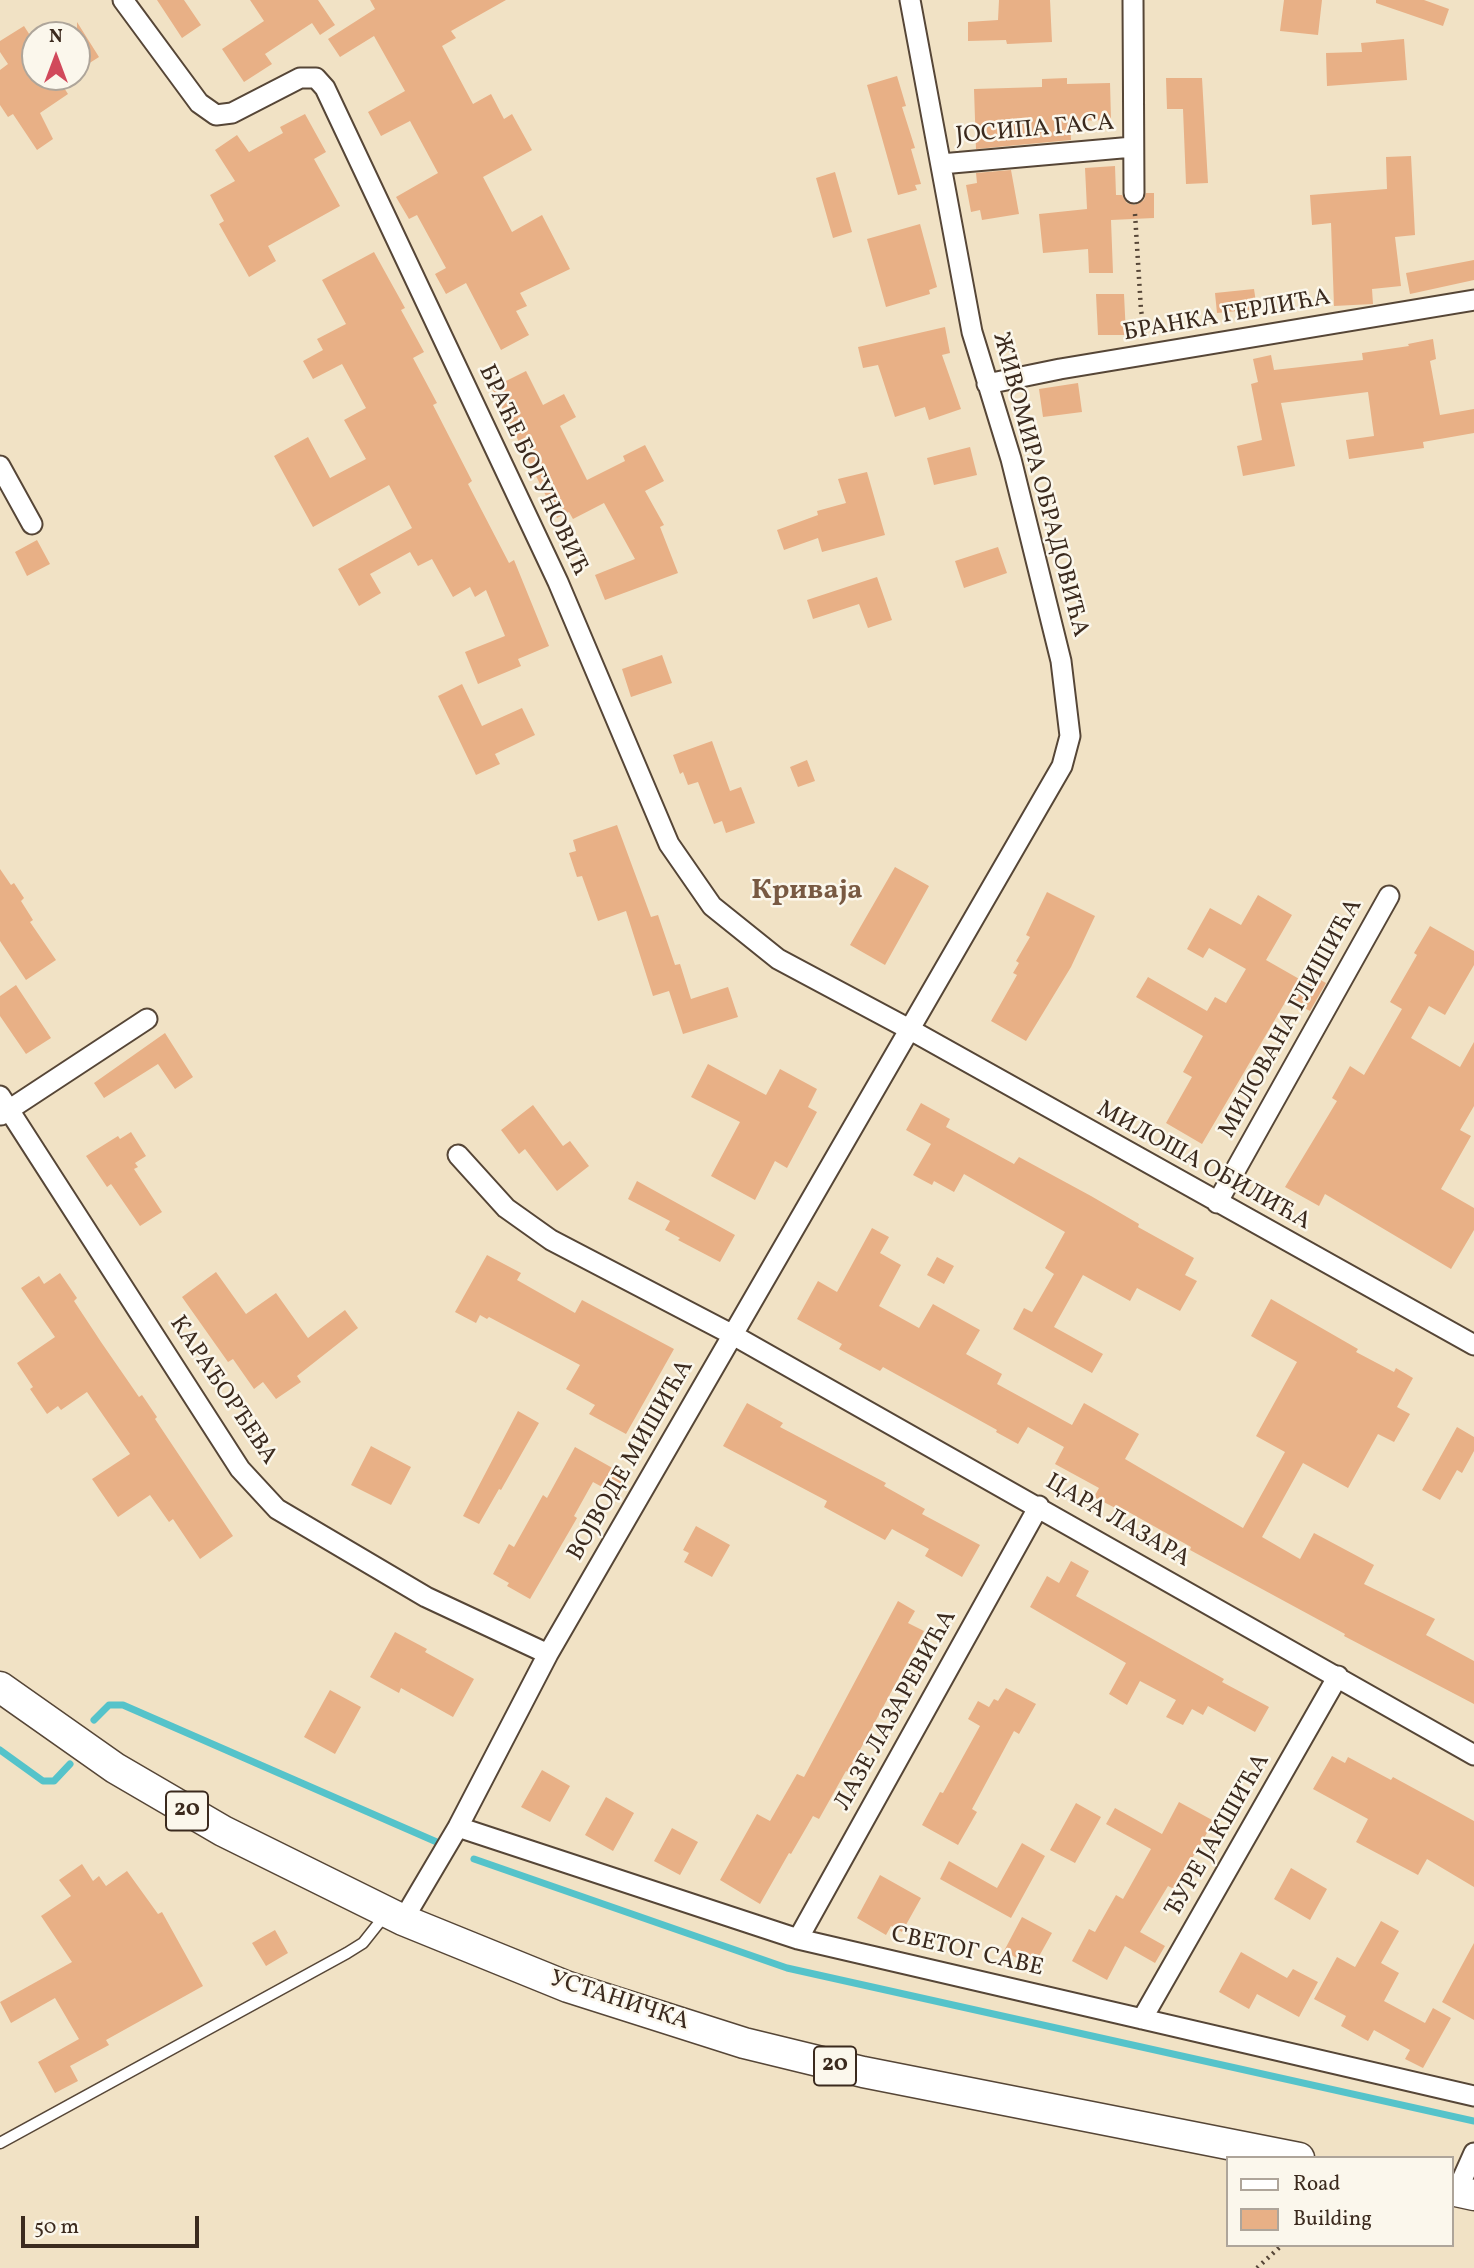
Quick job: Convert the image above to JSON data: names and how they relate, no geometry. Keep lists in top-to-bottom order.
{
  "streets": {
    "main road": ["20", "УСТАНИЧКА"],
    "street": [
      "ЈОСИПА ГАСА",
      "БРАНКА ГЕРЛИЋА",
      "БРАЋЕ БОГУНОВИЋ",
      "ЖИВОМИРА ОБРАДОВИЋА",
      "МИЛОВАНА ГЛИШИЋА",
      "МИЛОША ОБИЛИЋА",
      "КАРАЂОРЂЕВА",
      "ВОЈВОДЕ МИШИЋА",
      "ЦАРА ЛАЗАРА",
      "ЛАЗЕ ЛАЗАРЕВИЋА",
      "ЂУРЕ ЈАКШИЋА",
      "СВЕТОГ САВЕ"
    ]
  },
  "crossings": [
    ["ЈОСИПА ГАСА", "ЖИВОМИРА ОБРАДОВИЋА"],
    ["БРАНКА ГЕРЛИЋА", "ЖИВОМИРА ОБРАДОВИЋА"],
    ["БРАЋЕ БОГУНОВИЋ", "ЖИВОМИРА ОБРАДОВИЋА"],
    ["БРАЋЕ БОГУНОВИЋ", "МИЛОША ОБИЛИЋА"],
    ["БРАЋЕ БОГУНОВИЋ", "ВОЈВОДЕ МИШИЋА"],
    ["ЖИВОМИРА ОБРАДОВИЋА", "МИЛОША ОБИЛИЋА"],
    ["ЖИВОМИРА ОБРАДОВИЋА", "ВОЈВОДЕ МИШИЋА"],
    ["МИЛОВАНА ГЛИШИЋА", "МИЛОША ОБИЛИЋА"],
    ["МИЛОША ОБИЛИЋА", "ВОЈВОДЕ МИШИЋА"],
    ["КАРАЂОРЂЕВА", "ВОЈВОДЕ МИШИЋА"],
    ["ВОЈВОДЕ МИШИЋА", "ЦАРА ЛАЗАРА"],
    ["ВОЈВОДЕ МИШИЋА", "СВЕТОГ САВЕ"],
    ["ВОЈВОДЕ МИШИЋА", "УСТАНИЧКА"],
    ["ЦАРА ЛАЗАРА", "ЛАЗЕ ЛАЗАРЕВИЋА"],
    ["ЦАРА ЛАЗАРА", "ЂУРЕ ЈАКШИЋА"],
    ["ЛАЗЕ ЛАЗАРЕВИЋА", "СВЕТОГ САВЕ"],
    ["ЂУРЕ ЈАКШИЋА", "СВЕТОГ САВЕ"]
  ],
  "districts": ["Криваја"],
  "legend": ["Road", "Building"],
  "scale_bar": "50 m",
  "north": "top"
}
